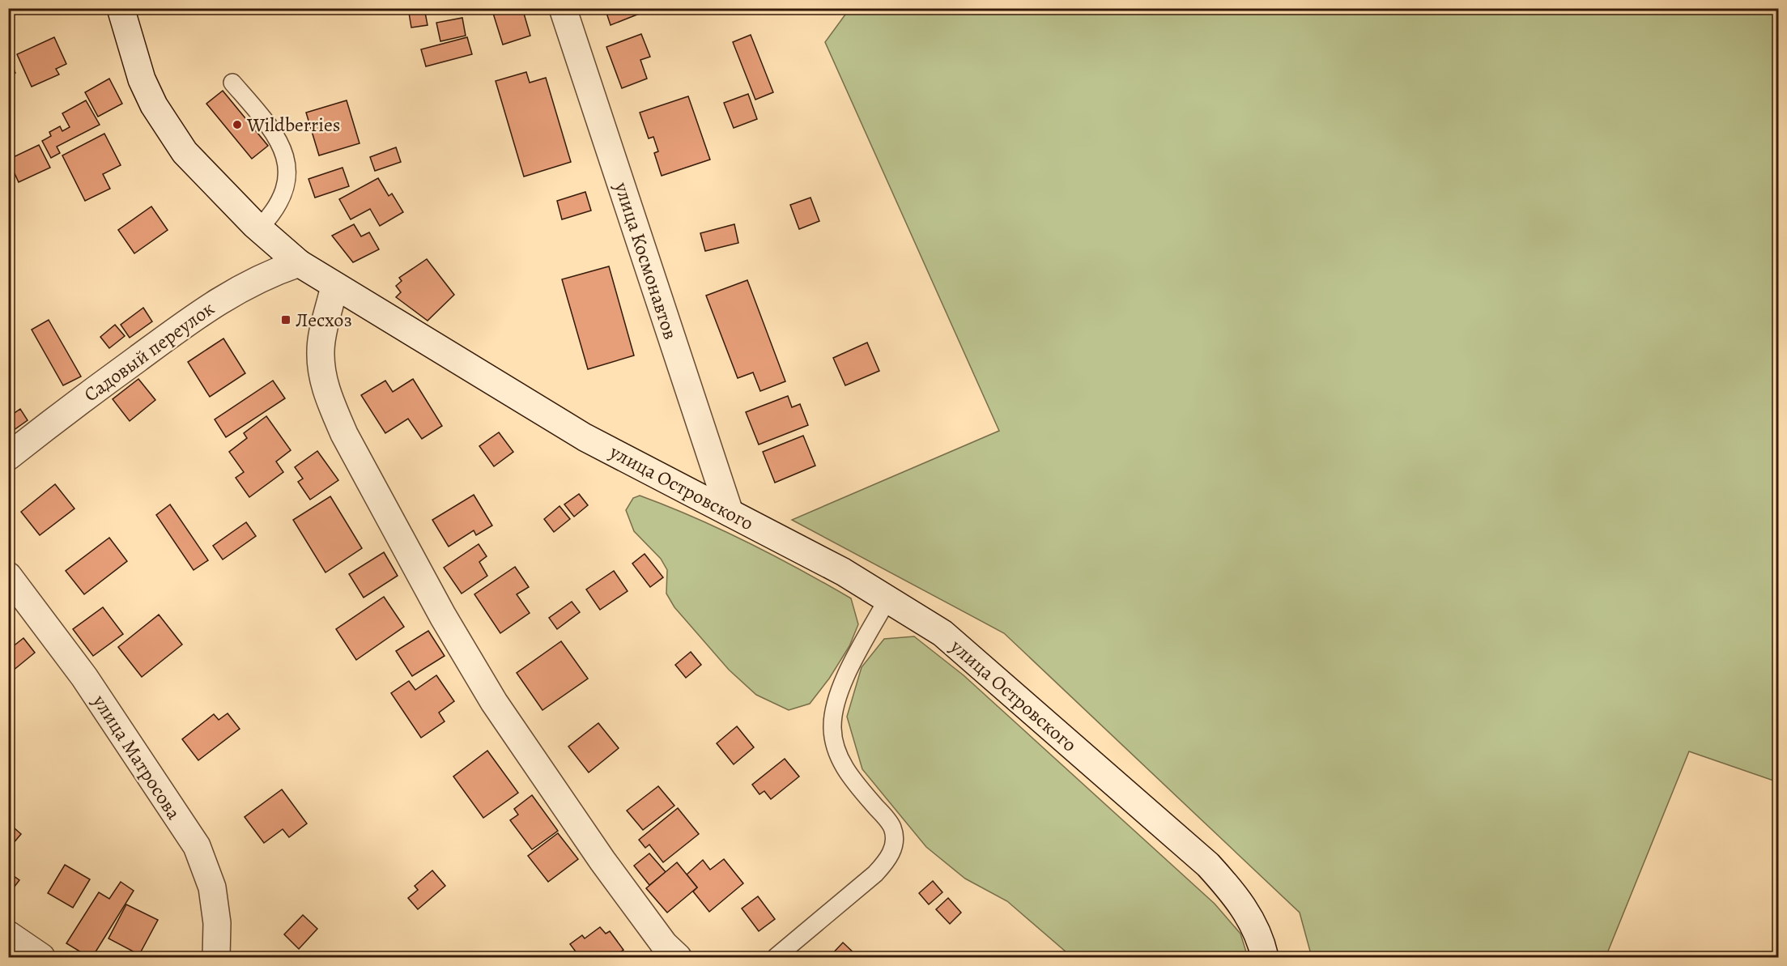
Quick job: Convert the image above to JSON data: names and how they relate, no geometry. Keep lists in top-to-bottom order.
{
  "streets": {
    "street": [
      "улица Космонавтов",
      "Садовый переулок",
      "улица Островского",
      "улица Матросова"
    ]
  },
  "crossings": [
    ["улица Космонавтов", "улица Островского"],
    ["Садовый переулок", "улица Островского"]
  ],
  "places": {
    "other": ["Wildberries"],
    "transit": ["Лесхоз"]
  }
}
